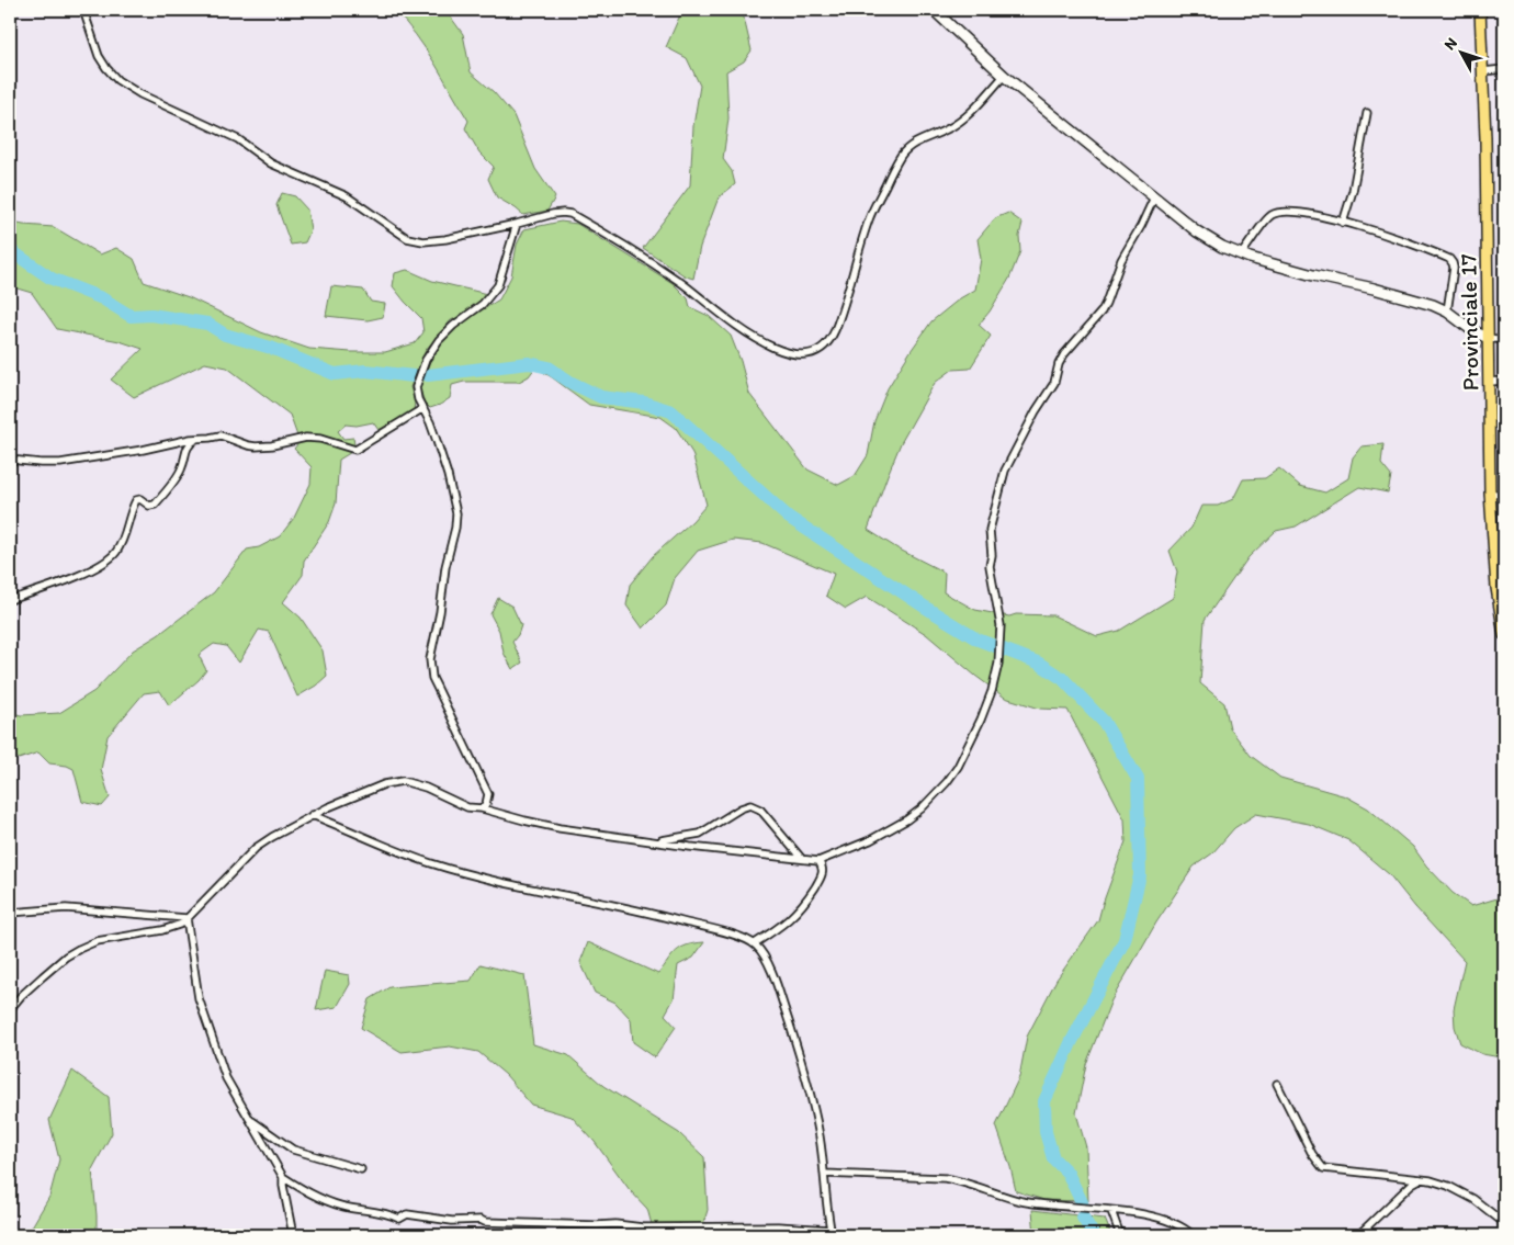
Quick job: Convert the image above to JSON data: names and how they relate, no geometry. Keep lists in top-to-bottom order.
{
  "streets": {
    "main road": ["Provinciale 17"]
  },
  "north": "top left"
}
